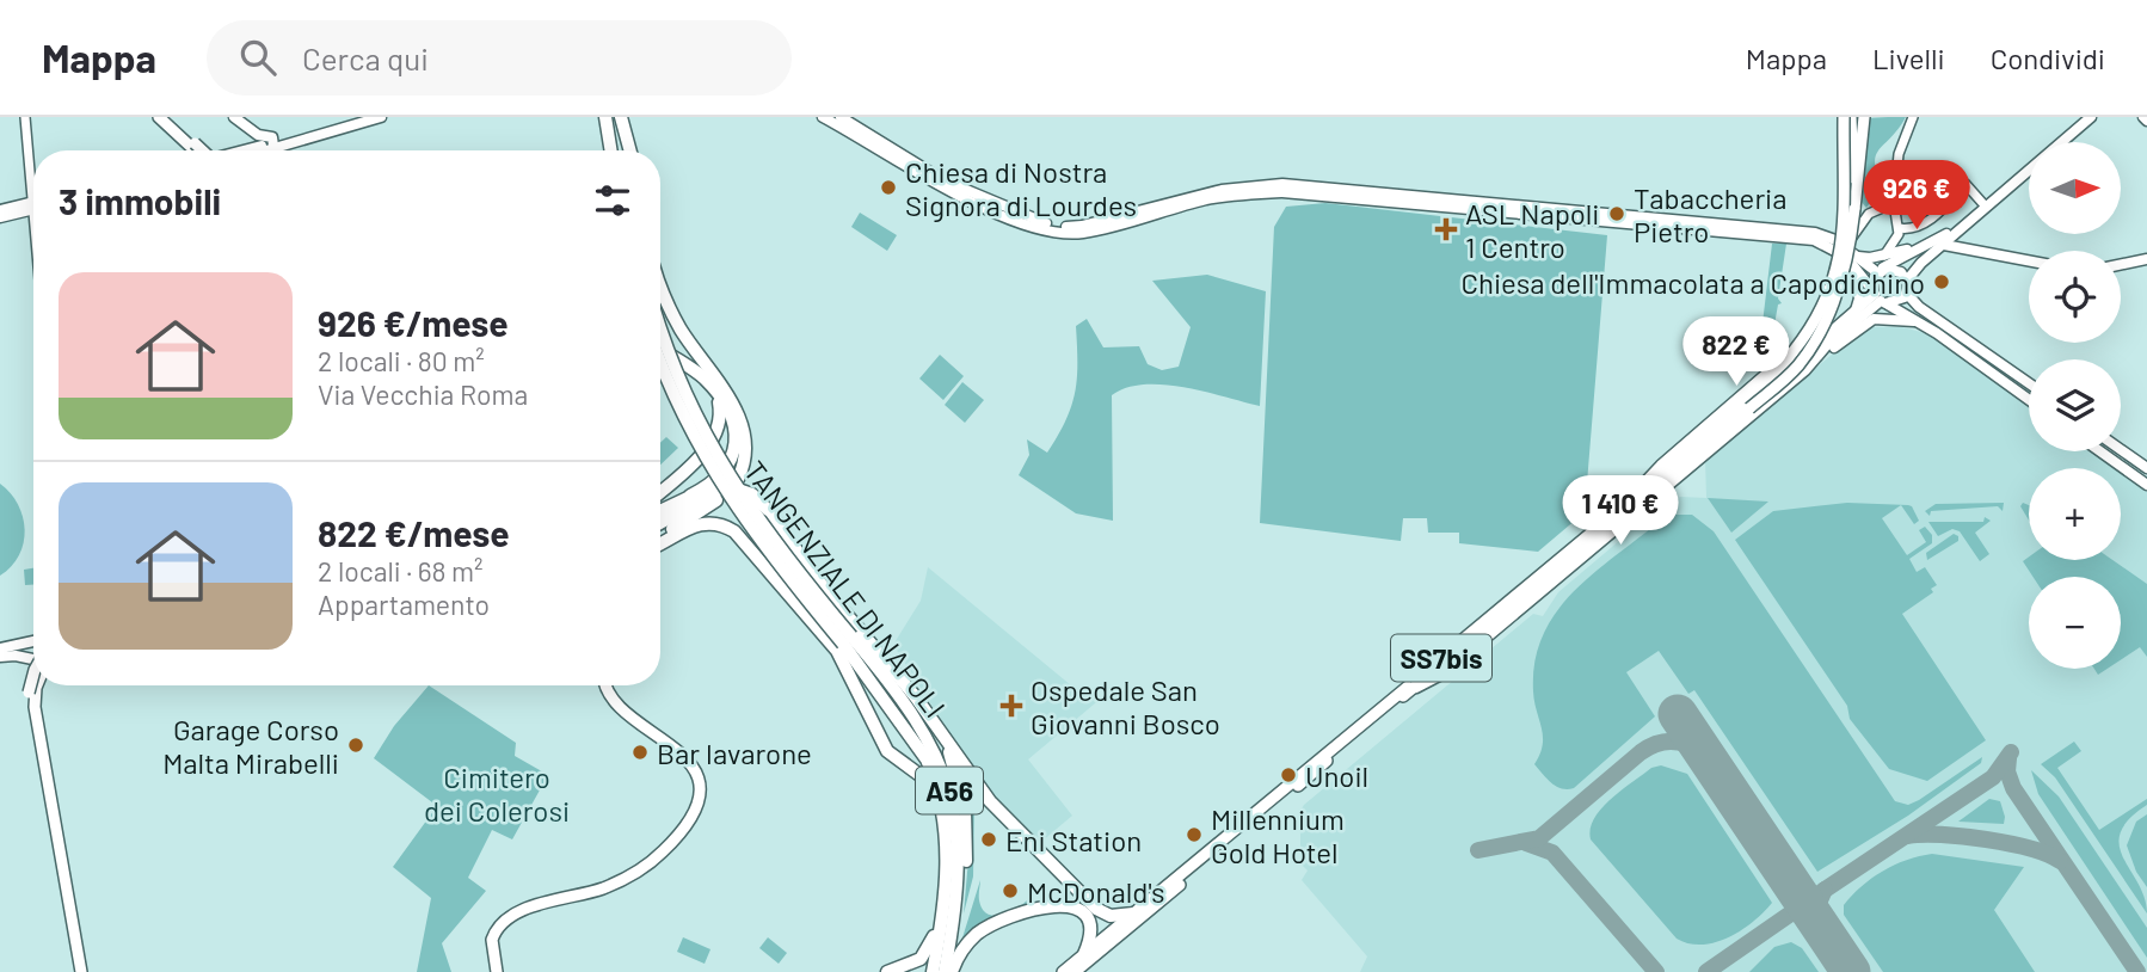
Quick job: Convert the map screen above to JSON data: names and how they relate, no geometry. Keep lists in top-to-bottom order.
{
  "streets": {
    "highway": ["TANGENZIALE DI NAPOLI", "A56"],
    "main road": ["SS7bis"]
  },
  "parks": ["Cimitero dei Colerosi"],
  "places": {
    "other": [
      "Chiesa di Nostra Signora di Lourdes",
      "Tabaccheria Pietro",
      "Chiesa dell'Immacolata a Capodichino",
      "Garage Corso Malta Mirabelli",
      "Bar Iavarone",
      "Unoil",
      "Millennium Gold Hotel",
      "Eni Station",
      "McDonald's"
    ],
    "health": ["ASL Napoli 1 Centro", "Ospedale San Giovanni Bosco"]
  },
  "north": "right",
  "page": {
    "header": "Mappa",
    "search": "Cerca qui",
    "nav": ["Mappa", "Livelli", "Condividi"],
    "map_buttons": ["+", "−"],
    "heading": "3 immobili",
    "price": ["926 €", "822 €", "1 410 €"],
    "list": [
      {
        "name": "926 €/mese",
        "note": "2 locali · 80 m² · Via Vecchia Roma"
      },
      {
        "name": "822 €/mese",
        "note": "2 locali · 68 m² · Appartamento"
      }
    ]
  }
}
